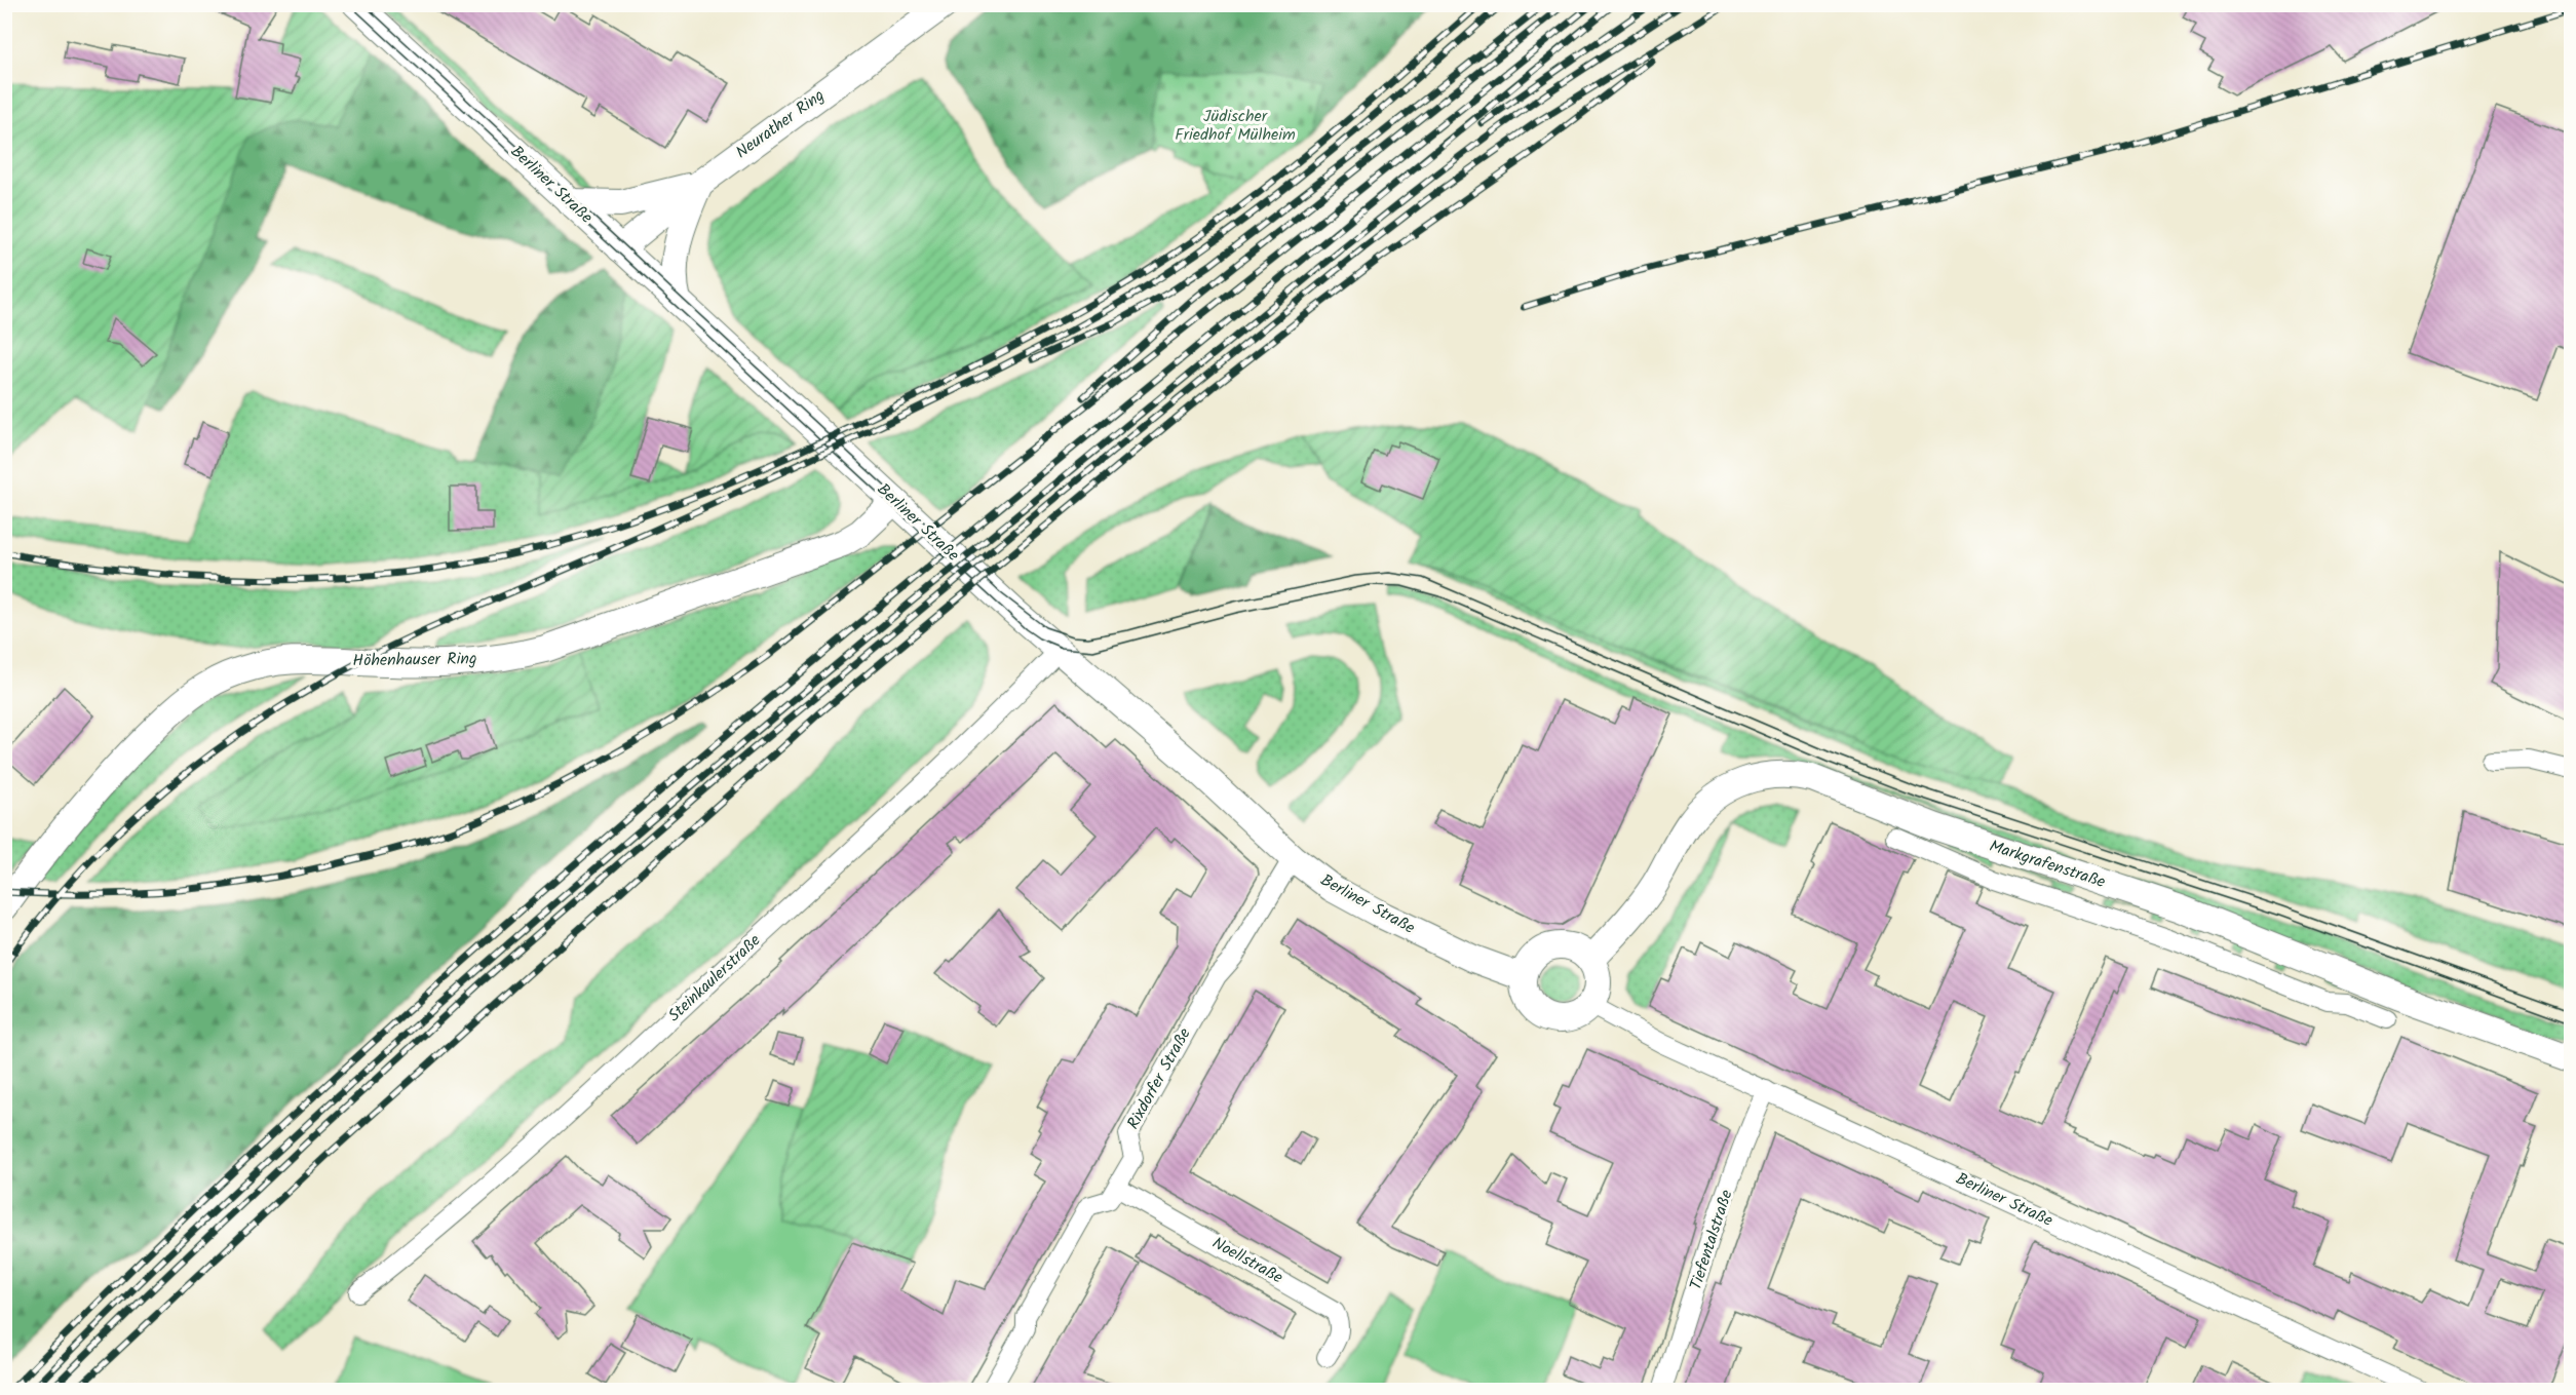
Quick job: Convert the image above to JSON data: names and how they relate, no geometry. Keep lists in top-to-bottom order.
{
  "streets": {
    "main road": [
      "Neurather Ring",
      "Berliner Straße",
      "Höhenhauser Ring",
      "Markgrafenstraße"
    ],
    "street": [
      "Steinkaulerstraße",
      "Rixdorfer Straße",
      "Tiefentalstraße",
      "Noellstraße"
    ]
  },
  "crossings": [
    ["Neurather Ring", "Berliner Straße"],
    ["Berliner Straße", "Höhenhauser Ring"],
    ["Berliner Straße", "Markgrafenstraße"],
    ["Berliner Straße", "Steinkaulerstraße"],
    ["Berliner Straße", "Rixdorfer Straße"],
    ["Berliner Straße", "Tiefentalstraße"],
    ["Rixdorfer Straße", "Noellstraße"]
  ],
  "parks": ["Jüdischer Friedhof Mülheim"]
}
